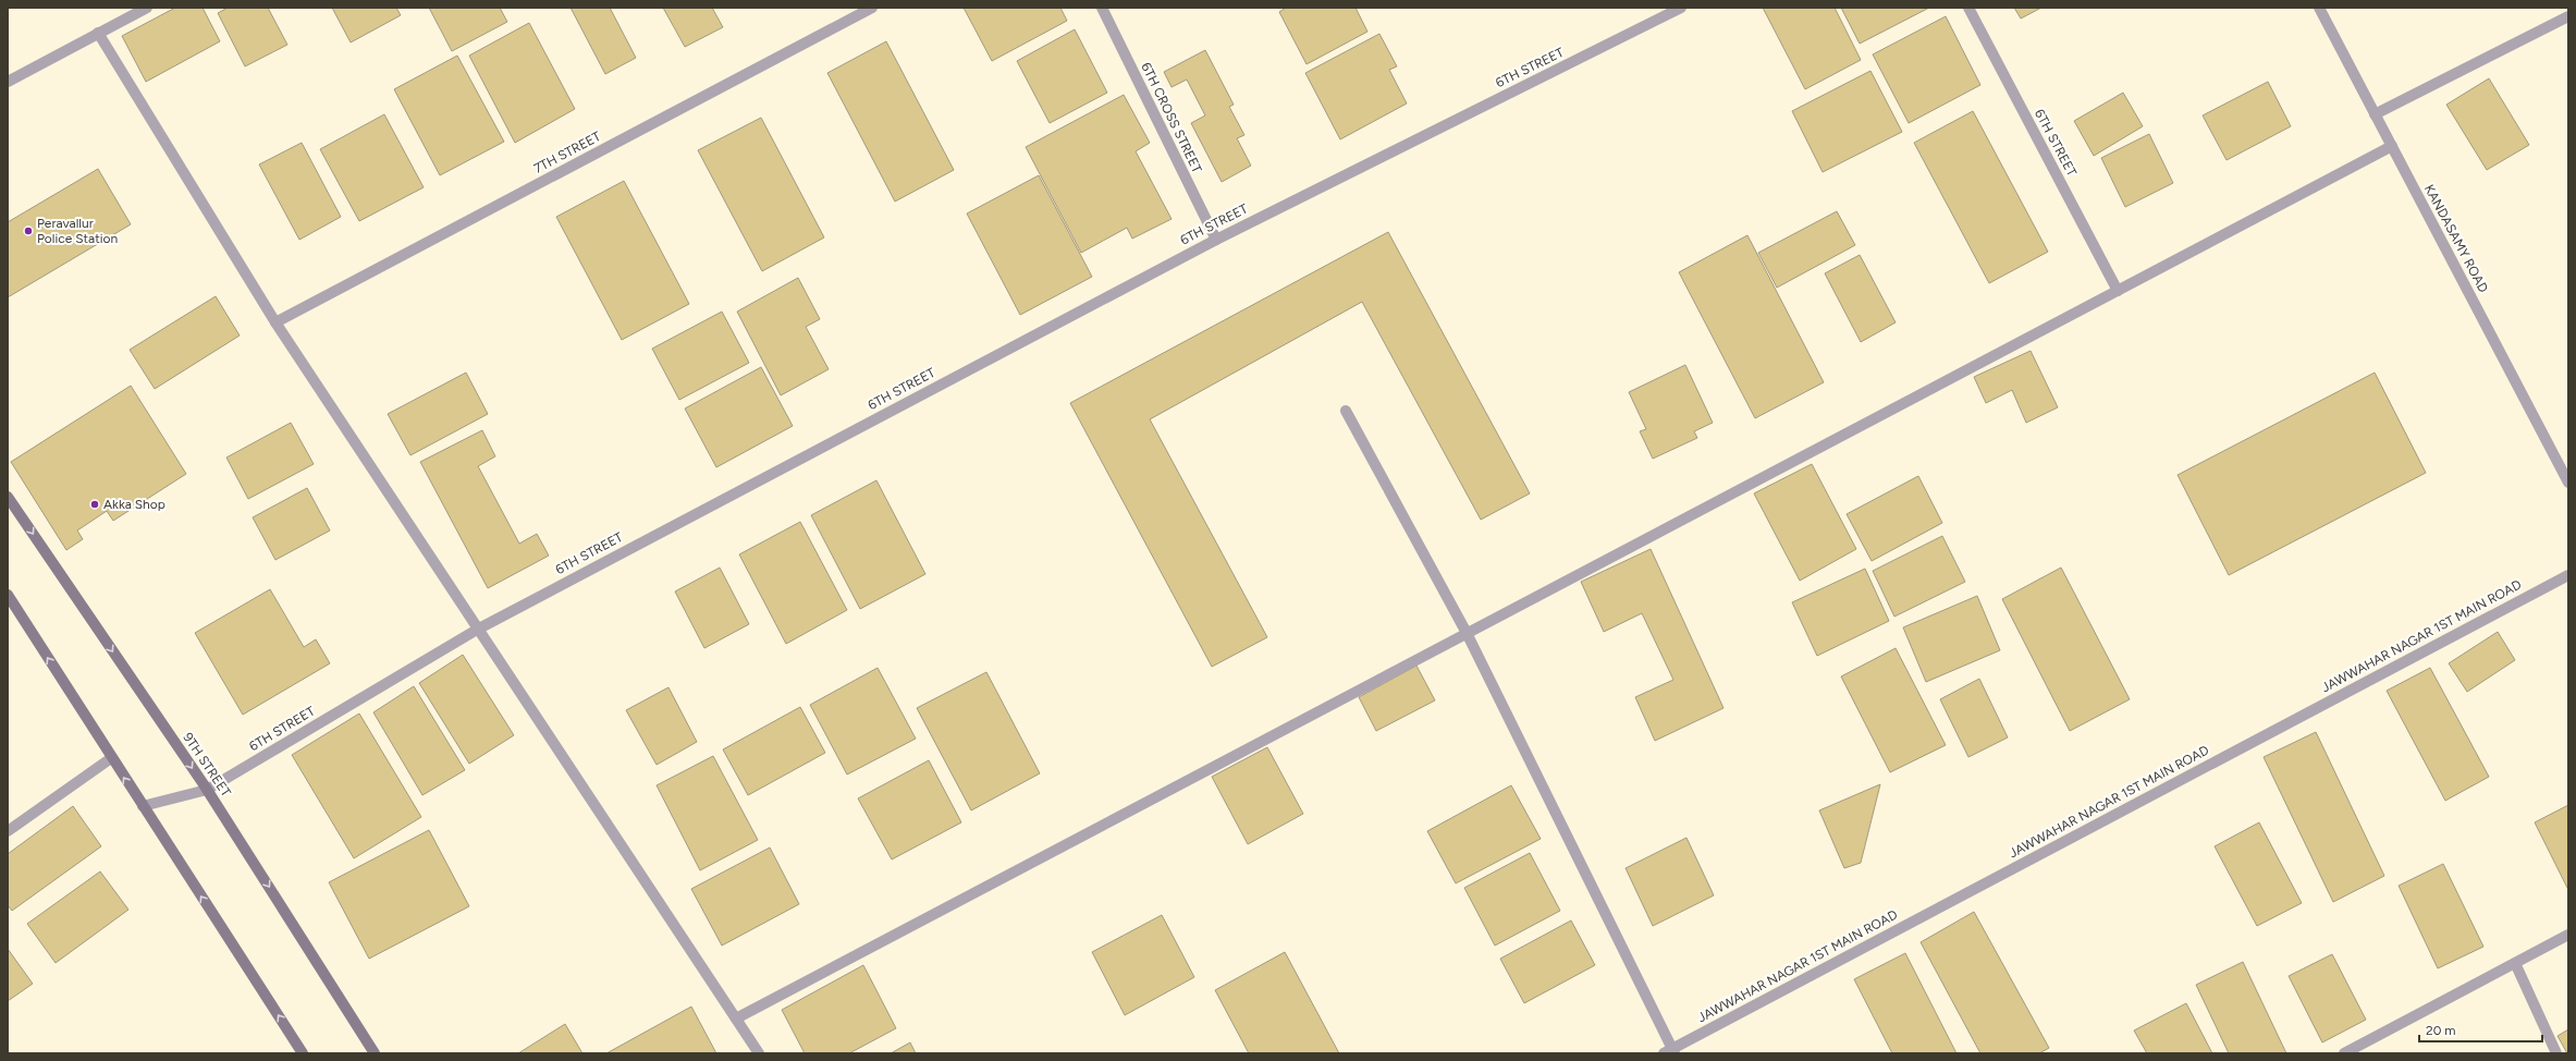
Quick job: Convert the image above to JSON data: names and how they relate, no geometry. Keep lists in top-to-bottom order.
{
  "streets": {
    "main road": ["9TH STREET"],
    "street": [
      "6TH STREET",
      "6TH CROSS STREET",
      "7TH STREET",
      "KANDASAMY ROAD",
      "JAWWAHAR NAGAR 1ST MAIN ROAD"
    ]
  },
  "crossings": [
    ["6TH STREET", "6TH CROSS STREET"],
    ["6TH STREET", "9TH STREET"]
  ],
  "places": ["Peravallur Police Station", "Akka Shop"],
  "scale_bar": "20 m"
}
